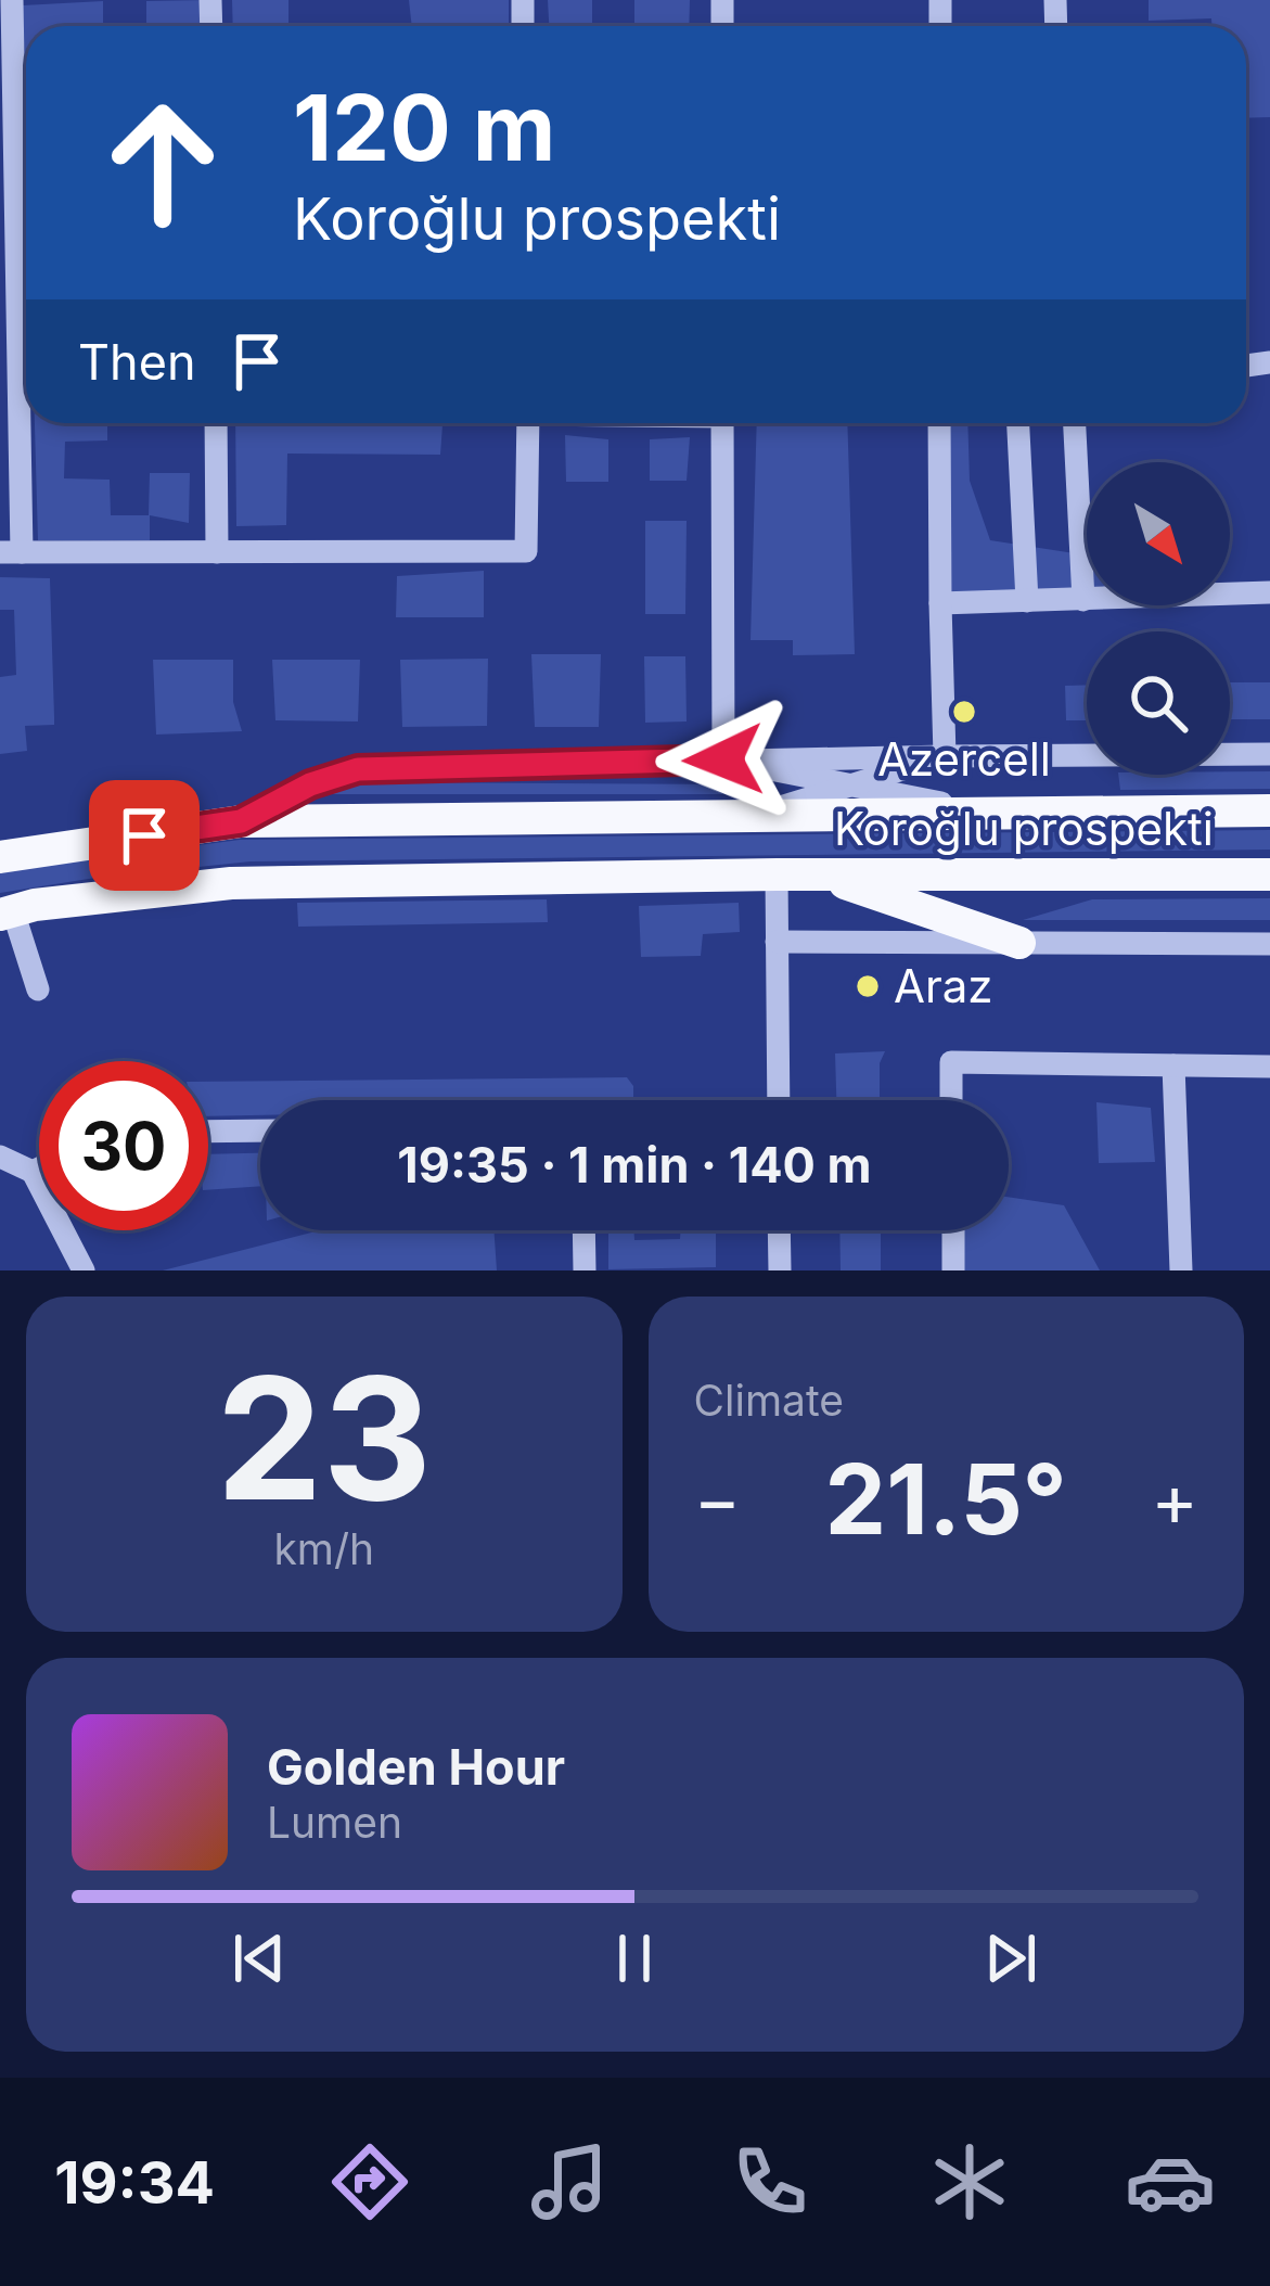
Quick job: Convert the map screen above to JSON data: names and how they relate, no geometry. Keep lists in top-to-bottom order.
{
  "streets": {
    "main road": ["Koroğlu prospekti"]
  },
  "places": ["Azercell", "Araz"],
  "north": "bottom right",
  "page": {
    "turn": ["120 m", "Koroğlu prospekti"],
    "then": "Then",
    "limit": "30",
    "trip": "19:35 · 1 min · 140 m",
    "tile": [
      ["23", "km/h"],
      "Climate"
    ],
    "heat": ["−", "21.5°", "+"],
    "song": ["Golden Hour", "Lumen"],
    "tabs": "19:34"
  }
}
